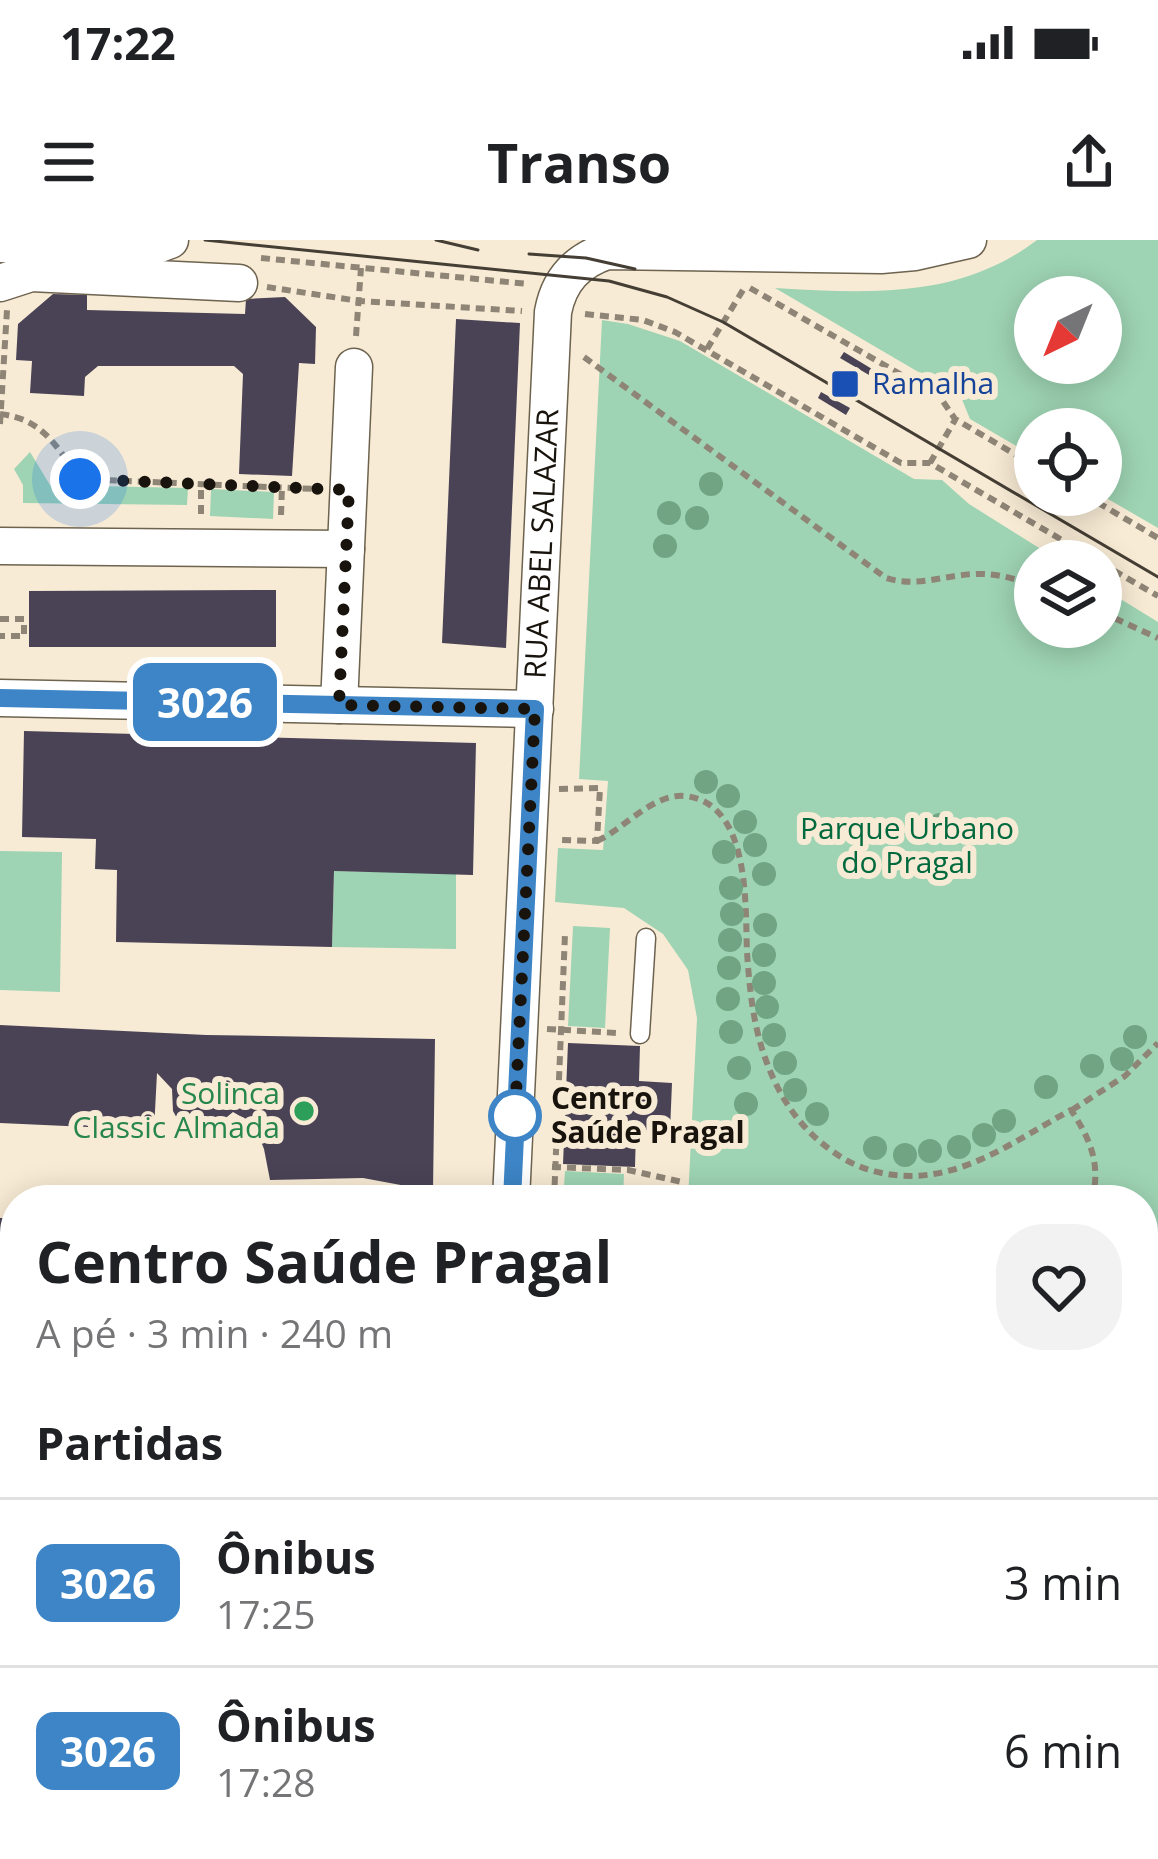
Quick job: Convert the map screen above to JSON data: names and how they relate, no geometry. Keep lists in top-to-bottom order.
{
  "streets": {
    "street": ["RUA ABEL SALAZAR"]
  },
  "parks": ["Parque Urbano do Pragal"],
  "places": {
    "transit": ["Ramalha"],
    "other": ["Solinca Classic Almada", "Centro Saúde Pragal"]
  },
  "lines": ["bus line 3026"],
  "north": "bottom left",
  "page": {
    "status": "17:22",
    "header": "Transo",
    "on_map": "3026",
    "heading": [
      ["Centro Saúde Pragal", "A pé · 3 min · 240 m"],
      "Partidas"
    ],
    "list": [
      {
        "mark": "3026",
        "name": "Ônibus",
        "note": "17:25",
        "value": "3 min"
      },
      {
        "mark": "3026",
        "name": "Ônibus",
        "note": "17:28",
        "value": "6 min"
      }
    ]
  }
}
